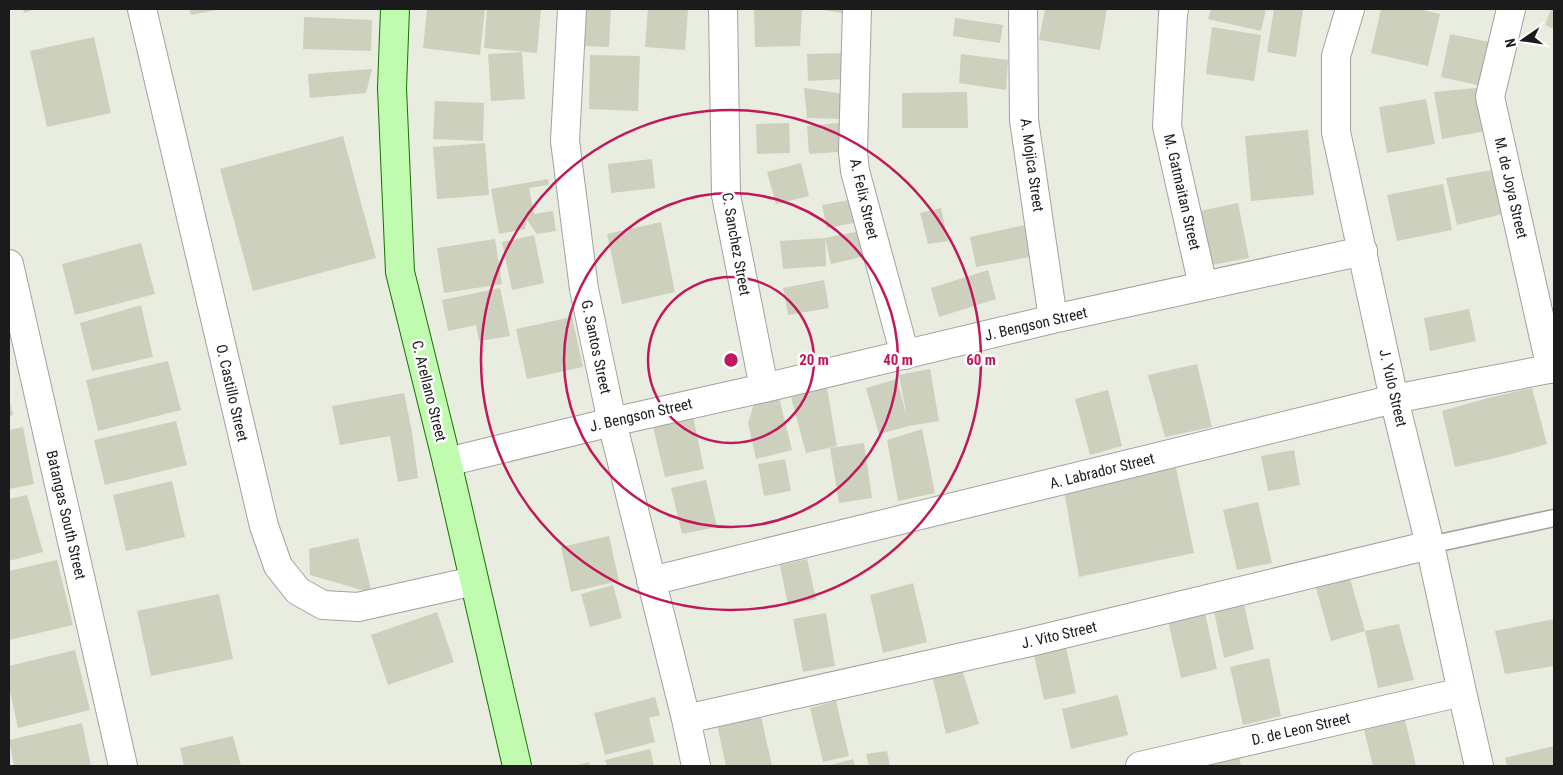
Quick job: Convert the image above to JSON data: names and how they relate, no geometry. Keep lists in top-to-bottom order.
{
  "streets": {
    "street": [
      "A. Mojica Street",
      "M. de Joya Street",
      "M. Gatmaitan Street",
      "A. Felix Street",
      "C. Sanchez Street",
      "J. Bengson Street",
      "G. Santos Street",
      "J. Yulo Street",
      "C. Arellano Street",
      "O. Castillo Street",
      "A. Labrador Street",
      "Batangas South Street",
      "J. Vito Street",
      "D. de Leon Street"
    ]
  },
  "crossings": [
    ["A. Mojica Street", "J. Bengson Street"],
    ["M. de Joya Street", "A. Labrador Street"],
    ["M. Gatmaitan Street", "J. Bengson Street"],
    ["A. Felix Street", "J. Bengson Street"],
    ["C. Sanchez Street", "J. Bengson Street"],
    ["J. Bengson Street", "G. Santos Street"],
    ["J. Bengson Street", "J. Yulo Street"],
    ["J. Bengson Street", "C. Arellano Street"],
    ["G. Santos Street", "A. Labrador Street"],
    ["G. Santos Street", "J. Vito Street"],
    ["J. Yulo Street", "A. Labrador Street"],
    ["J. Yulo Street", "J. Vito Street"],
    ["J. Yulo Street", "D. de Leon Street"],
    ["C. Arellano Street", "O. Castillo Street"]
  ],
  "north": "left",
  "rings": ["20 m", "40 m", "60 m"]
}
